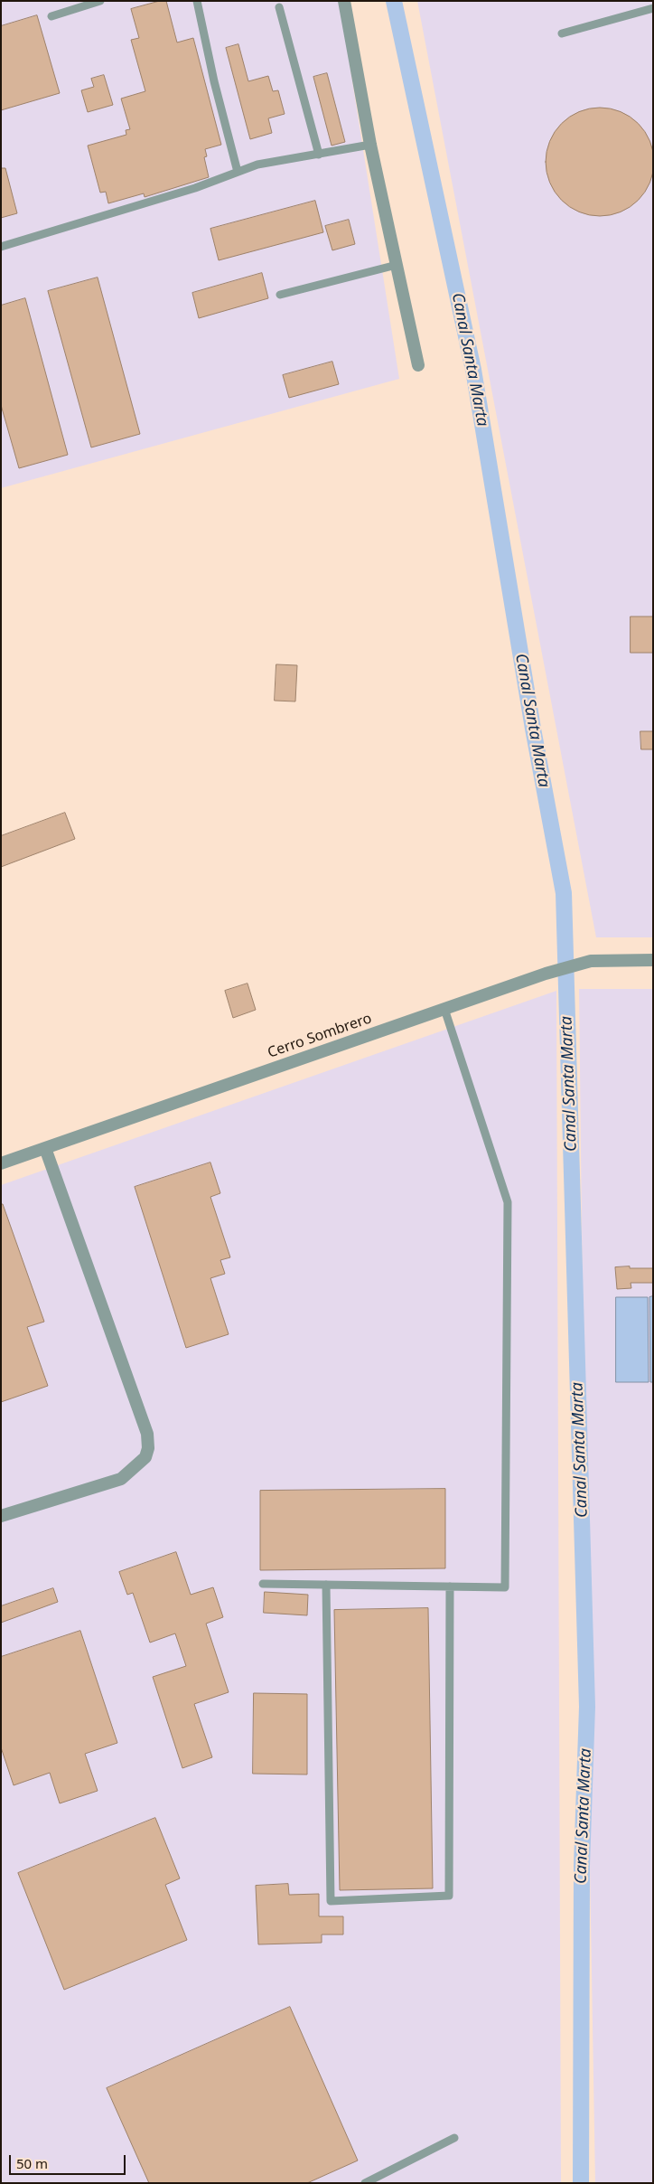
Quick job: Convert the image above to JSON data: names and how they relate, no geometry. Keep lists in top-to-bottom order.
{
  "streets": {
    "street": ["Cerro Sombrero"]
  },
  "water": ["Canal Santa Marta"],
  "scale_bar": "50 m"
}
